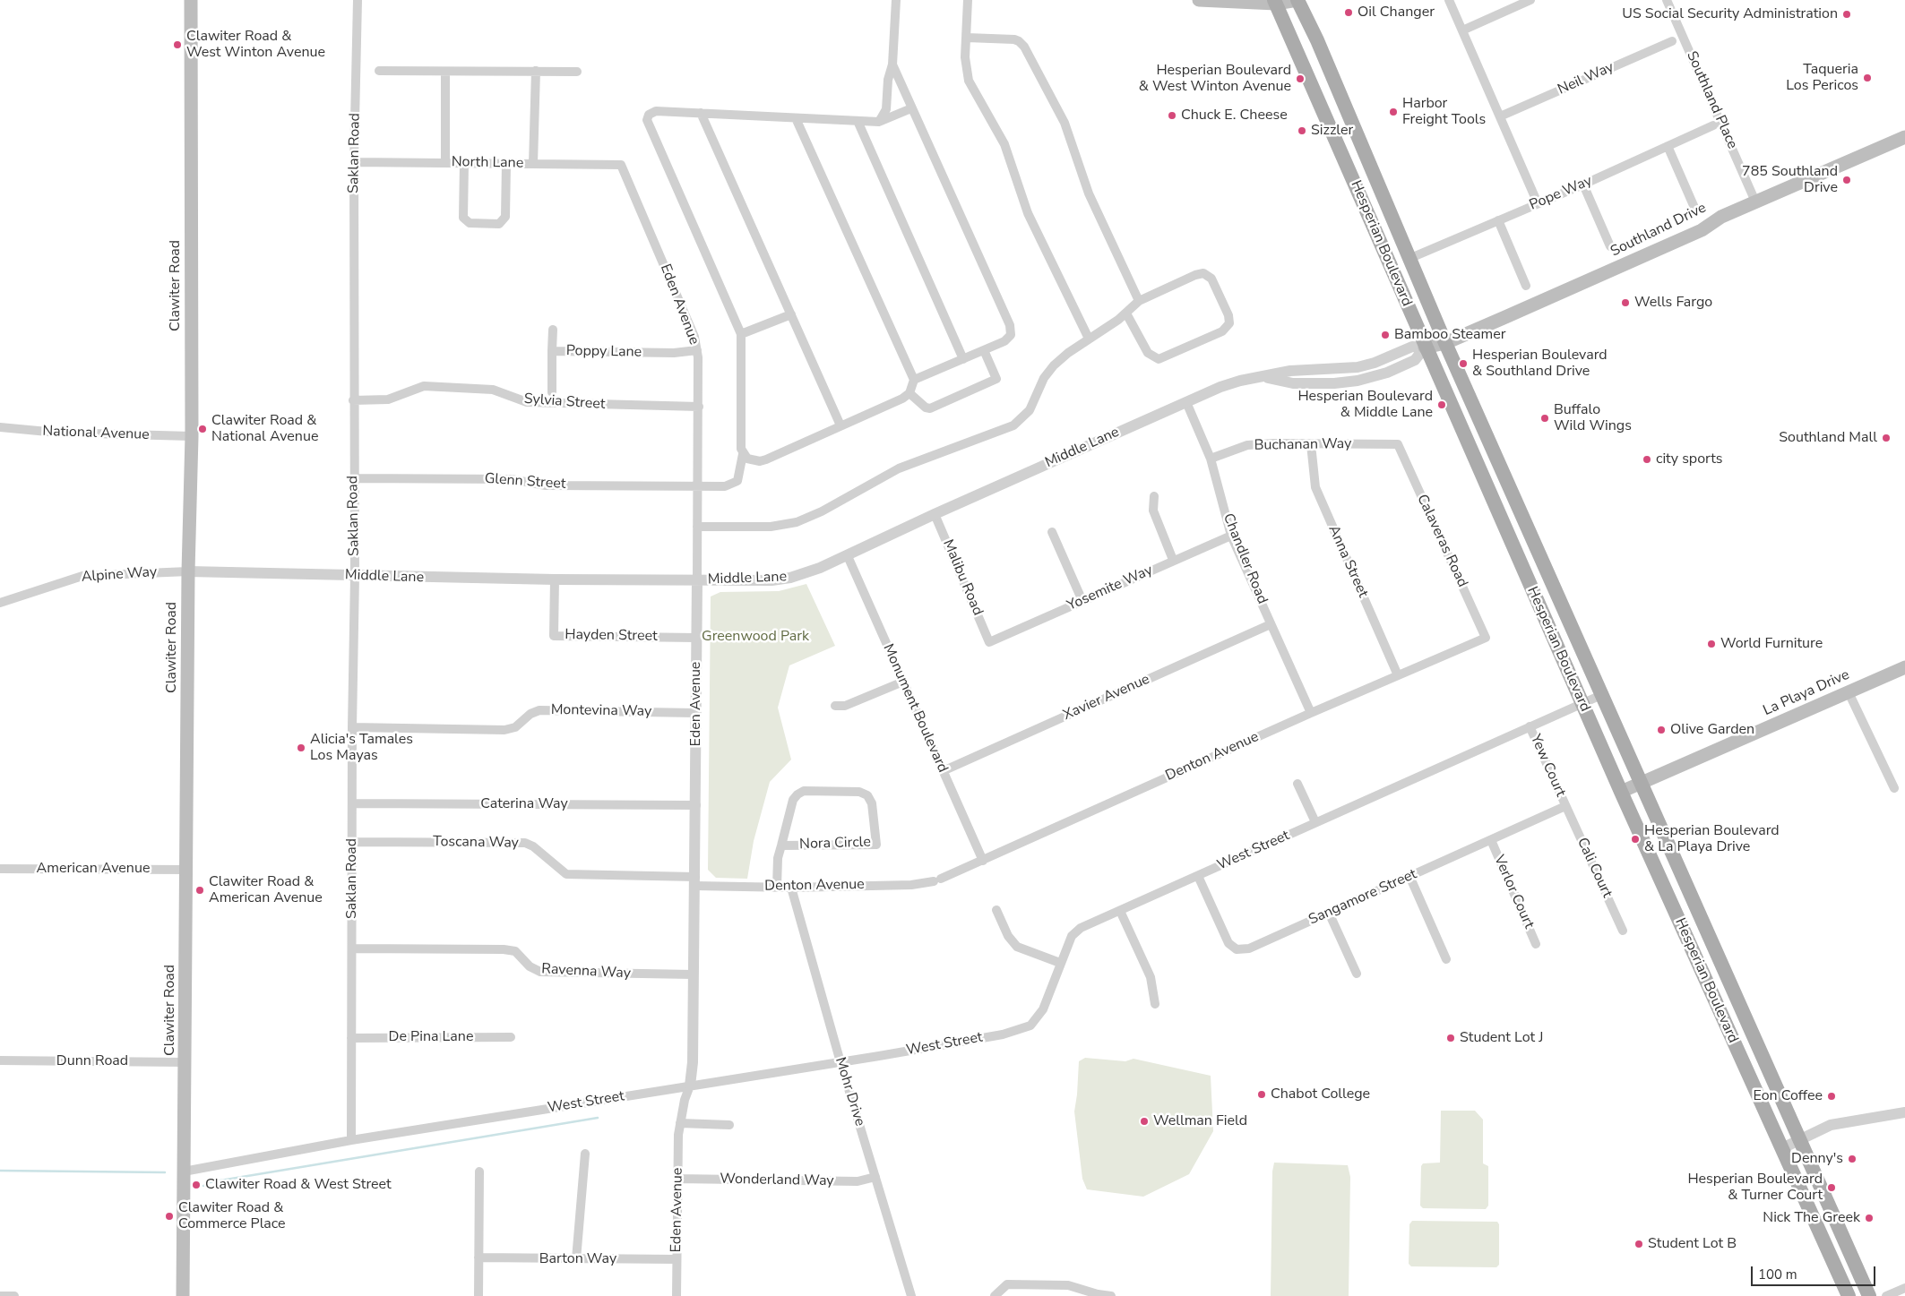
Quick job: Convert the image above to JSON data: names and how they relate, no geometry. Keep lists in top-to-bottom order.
{
  "streets": {
    "main road": [
      "Southland Drive",
      "Hesperian Boulevard",
      "Clawiter Road",
      "La Playa Drive"
    ],
    "street": [
      "Neil Way",
      "Southland Place",
      "Saklan Road",
      "North Lane",
      "Pope Way",
      "Eden Avenue",
      "Poppy Lane",
      "Sylvia Street",
      "National Avenue",
      "Buchanan Way",
      "Middle Lane",
      "Glenn Street",
      "Calaveras Road",
      "Chandler Road",
      "Anna Street",
      "Alpine Way",
      "Malibu Road",
      "Yosemite Way",
      "Hayden Street",
      "Xavier Avenue",
      "Monument Boulevard",
      "Montevina Way",
      "Denton Avenue",
      "Yew Court",
      "Caterina Way",
      "Toscana Way",
      "Nora Circle",
      "West Street",
      "Cali Court",
      "American Avenue",
      "Verlor Court",
      "Sangamore Street",
      "Ravenna Way",
      "De Pina Lane",
      "Dunn Road",
      "Mohr Drive",
      "Wonderland Way",
      "Barton Way"
    ]
  },
  "crossings": [
    ["Southland Place", "Southland Drive"],
    ["Saklan Road", "North Lane"],
    ["Saklan Road", "Sylvia Street"],
    ["Saklan Road", "Middle Lane"],
    ["Saklan Road", "Glenn Street"],
    ["Saklan Road", "Montevina Way"],
    ["Saklan Road", "Caterina Way"],
    ["Saklan Road", "Toscana Way"],
    ["Saklan Road", "West Street"],
    ["Saklan Road", "Ravenna Way"],
    ["Saklan Road", "De Pina Lane"],
    ["North Lane", "Eden Avenue"],
    ["Pope Way", "Hesperian Boulevard"],
    ["Southland Drive", "Hesperian Boulevard"],
    ["Southland Drive", "Middle Lane"],
    ["Hesperian Boulevard", "Middle Lane"],
    ["Hesperian Boulevard", "La Playa Drive"],
    ["Hesperian Boulevard", "West Street"],
    ["Clawiter Road", "National Avenue"],
    ["Clawiter Road", "Middle Lane"],
    ["Clawiter Road", "Alpine Way"],
    ["Clawiter Road", "West Street"],
    ["Clawiter Road", "American Avenue"],
    ["Clawiter Road", "Dunn Road"],
    ["Eden Avenue", "Poppy Lane"],
    ["Eden Avenue", "Sylvia Street"],
    ["Eden Avenue", "Middle Lane"],
    ["Eden Avenue", "Glenn Street"],
    ["Eden Avenue", "Hayden Street"],
    ["Eden Avenue", "Montevina Way"],
    ["Eden Avenue", "Denton Avenue"],
    ["Eden Avenue", "Caterina Way"],
    ["Eden Avenue", "Toscana Way"],
    ["Eden Avenue", "West Street"],
    ["Eden Avenue", "Ravenna Way"],
    ["Eden Avenue", "Wonderland Way"],
    ["Eden Avenue", "Barton Way"],
    ["Buchanan Way", "Calaveras Road"],
    ["Buchanan Way", "Chandler Road"],
    ["Buchanan Way", "Anna Street"],
    ["Middle Lane", "Chandler Road"],
    ["Middle Lane", "Alpine Way"],
    ["Middle Lane", "Malibu Road"],
    ["Middle Lane", "Hayden Street"],
    ["Middle Lane", "Monument Boulevard"],
    ["Calaveras Road", "Denton Avenue"],
    ["Chandler Road", "Yosemite Way"],
    ["Chandler Road", "Xavier Avenue"],
    ["Chandler Road", "Denton Avenue"],
    ["Anna Street", "Denton Avenue"],
    ["Malibu Road", "Yosemite Way"],
    ["Xavier Avenue", "Monument Boulevard"],
    ["Monument Boulevard", "Denton Avenue"],
    ["Denton Avenue", "Toscana Way"],
    ["Denton Avenue", "Nora Circle"],
    ["Denton Avenue", "Mohr Drive"],
    ["Yew Court", "West Street"],
    ["Yew Court", "Cali Court"],
    ["Yew Court", "Sangamore Street"],
    ["West Street", "Sangamore Street"],
    ["West Street", "Mohr Drive"],
    ["Cali Court", "Sangamore Street"],
    ["Verlor Court", "Sangamore Street"],
    ["Mohr Drive", "Wonderland Way"]
  ],
  "parks": ["Greenwood Park"],
  "places": [
    "Oil Changer",
    "US Social Security Administration",
    "Clawiter Road & West Winton Avenue",
    "Taqueria Los Pericos",
    "Hesperian Boulevard & West Winton Avenue",
    "Harbor Freight Tools",
    "Chuck E. Cheese",
    "Sizzler",
    "785 Southland Drive",
    "Wells Fargo",
    "Bamboo Steamer",
    "Hesperian Boulevard & Southland Drive",
    "Hesperian Boulevard & Middle Lane",
    "Buffalo Wild Wings",
    "Clawiter Road & National Avenue",
    "Southland Mall",
    "city sports",
    "World Furniture",
    "Olive Garden",
    "Alicia's Tamales Los Mayas",
    "Hesperian Boulevard & La Playa Drive",
    "Clawiter Road & American Avenue",
    "Student Lot J",
    "Chabot College",
    "Eon Coffee",
    "Wellman Field",
    "Denny's",
    "Clawiter Road & West Street",
    "Hesperian Boulevard & Turner Court",
    "Clawiter Road & Commerce Place",
    "Nick The Greek",
    "Student Lot B"
  ],
  "scale_bar": "100 m"
}
